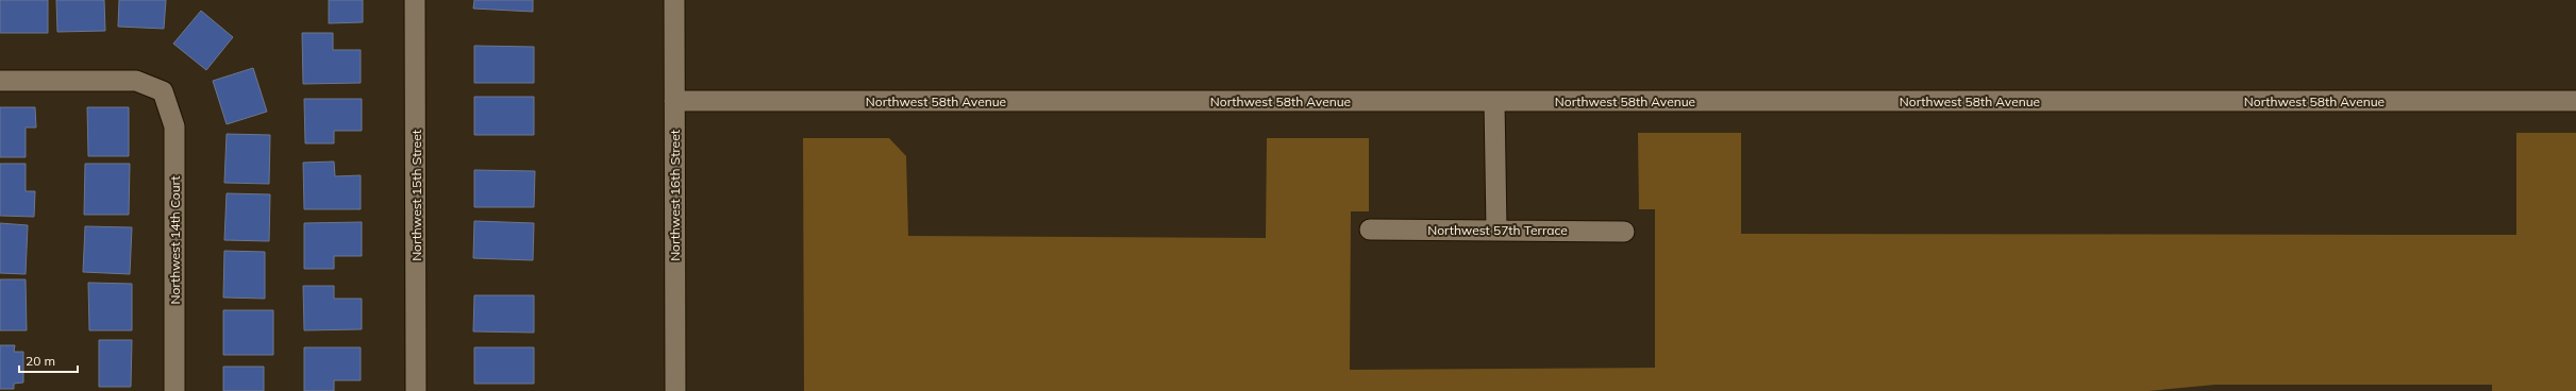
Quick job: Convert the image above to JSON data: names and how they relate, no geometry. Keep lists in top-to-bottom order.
{
  "streets": {
    "street": [
      "Northwest 58th Avenue",
      "Northwest 15th Street",
      "Northwest 16th Street",
      "Northwest 57th Terrace",
      "Northwest 14th Court"
    ]
  },
  "crossings": [
    ["Northwest 58th Avenue", "Northwest 16th Street"]
  ],
  "scale_bar": "20 m"
}
